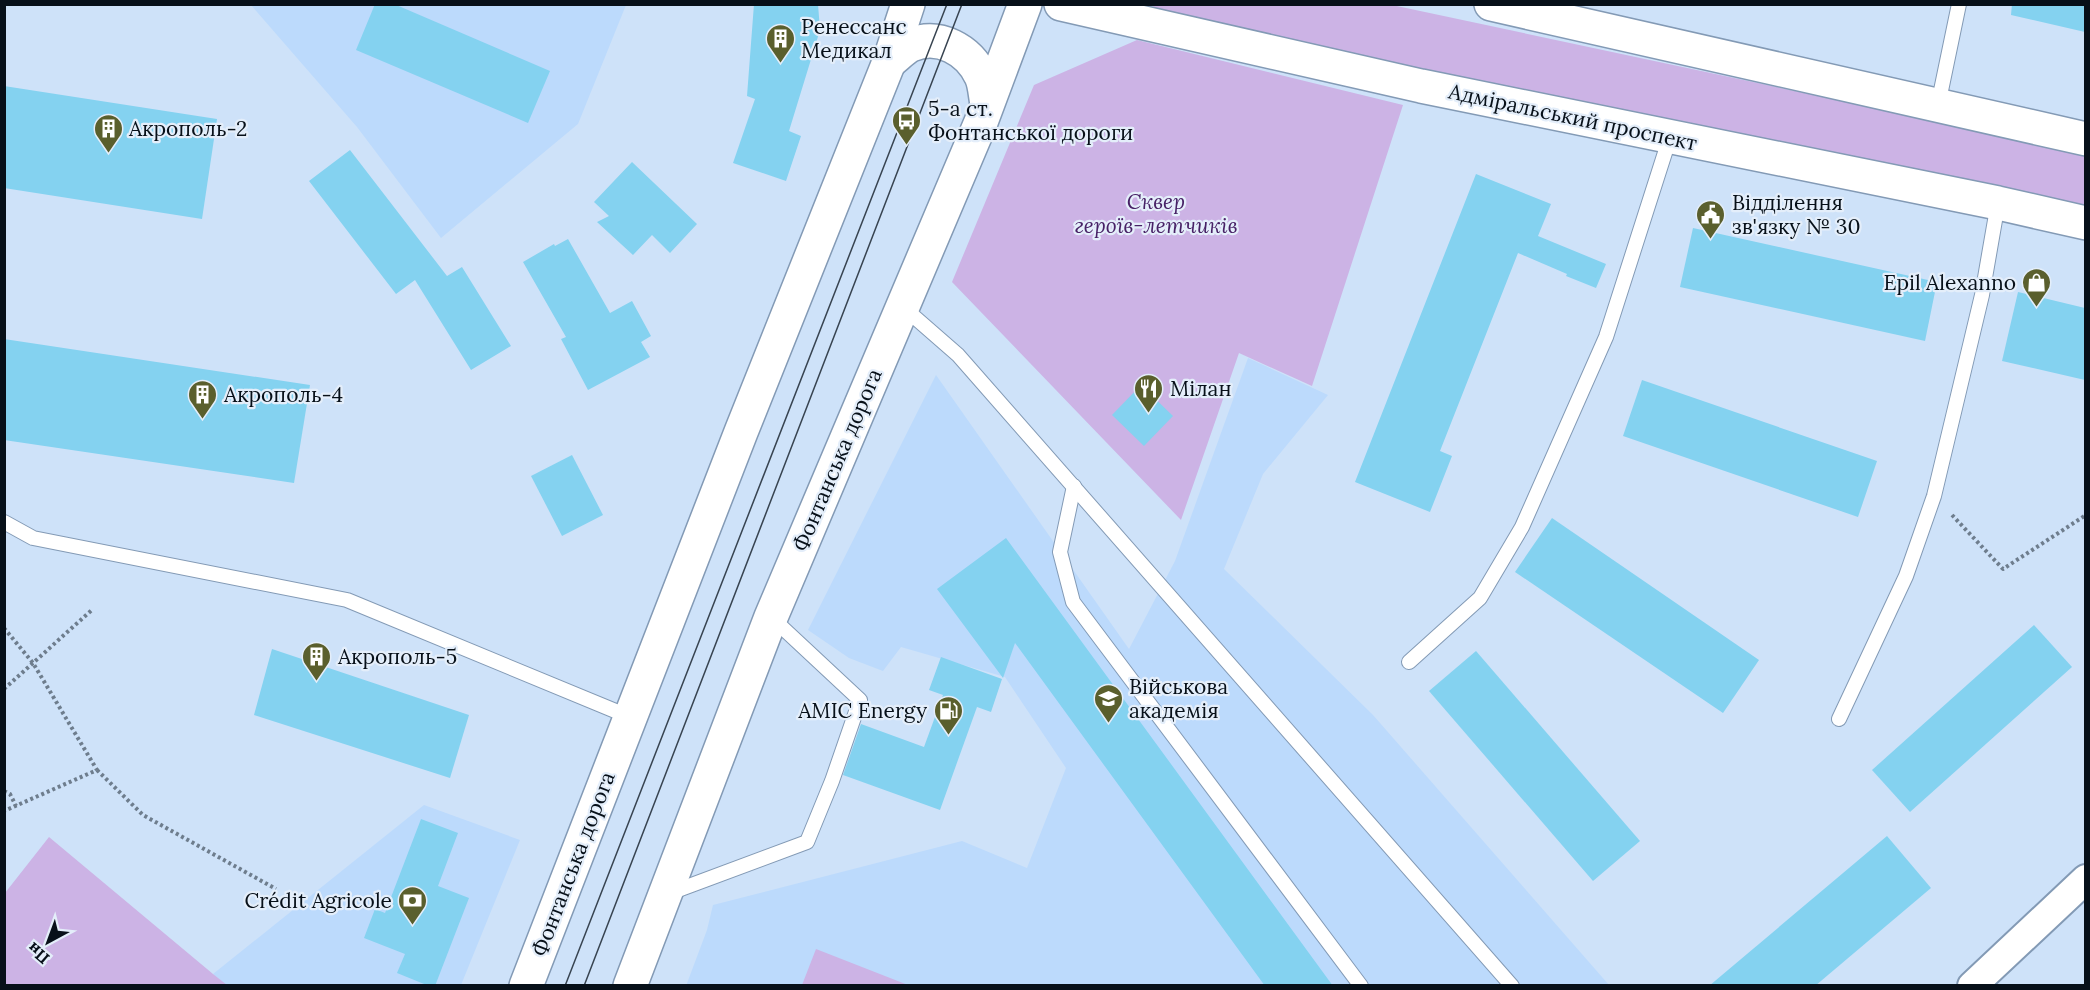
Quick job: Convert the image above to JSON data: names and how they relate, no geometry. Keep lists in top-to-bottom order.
{
  "streets": {
    "main road": ["Адміральський проспект", "Фонтанська дорога"]
  },
  "parks": ["Сквер героїв-летчиків"],
  "places": {
    "building": [
      "Ренессанс Медикал",
      "Акрополь-2",
      "Акрополь-4",
      "Акрополь-5"
    ],
    "bus stop": ["5-а ст. Фонтанської дороги"],
    "public building": ["Відділення зв'язку № 30"],
    "shop": ["Epil Alexanno"],
    "restaurant": ["Мілан"],
    "school or university": ["Військова академія"],
    "fuel station": ["AMIC Energy"],
    "bank": ["Crédit Agricole"]
  },
  "north": "bottom left"
}
